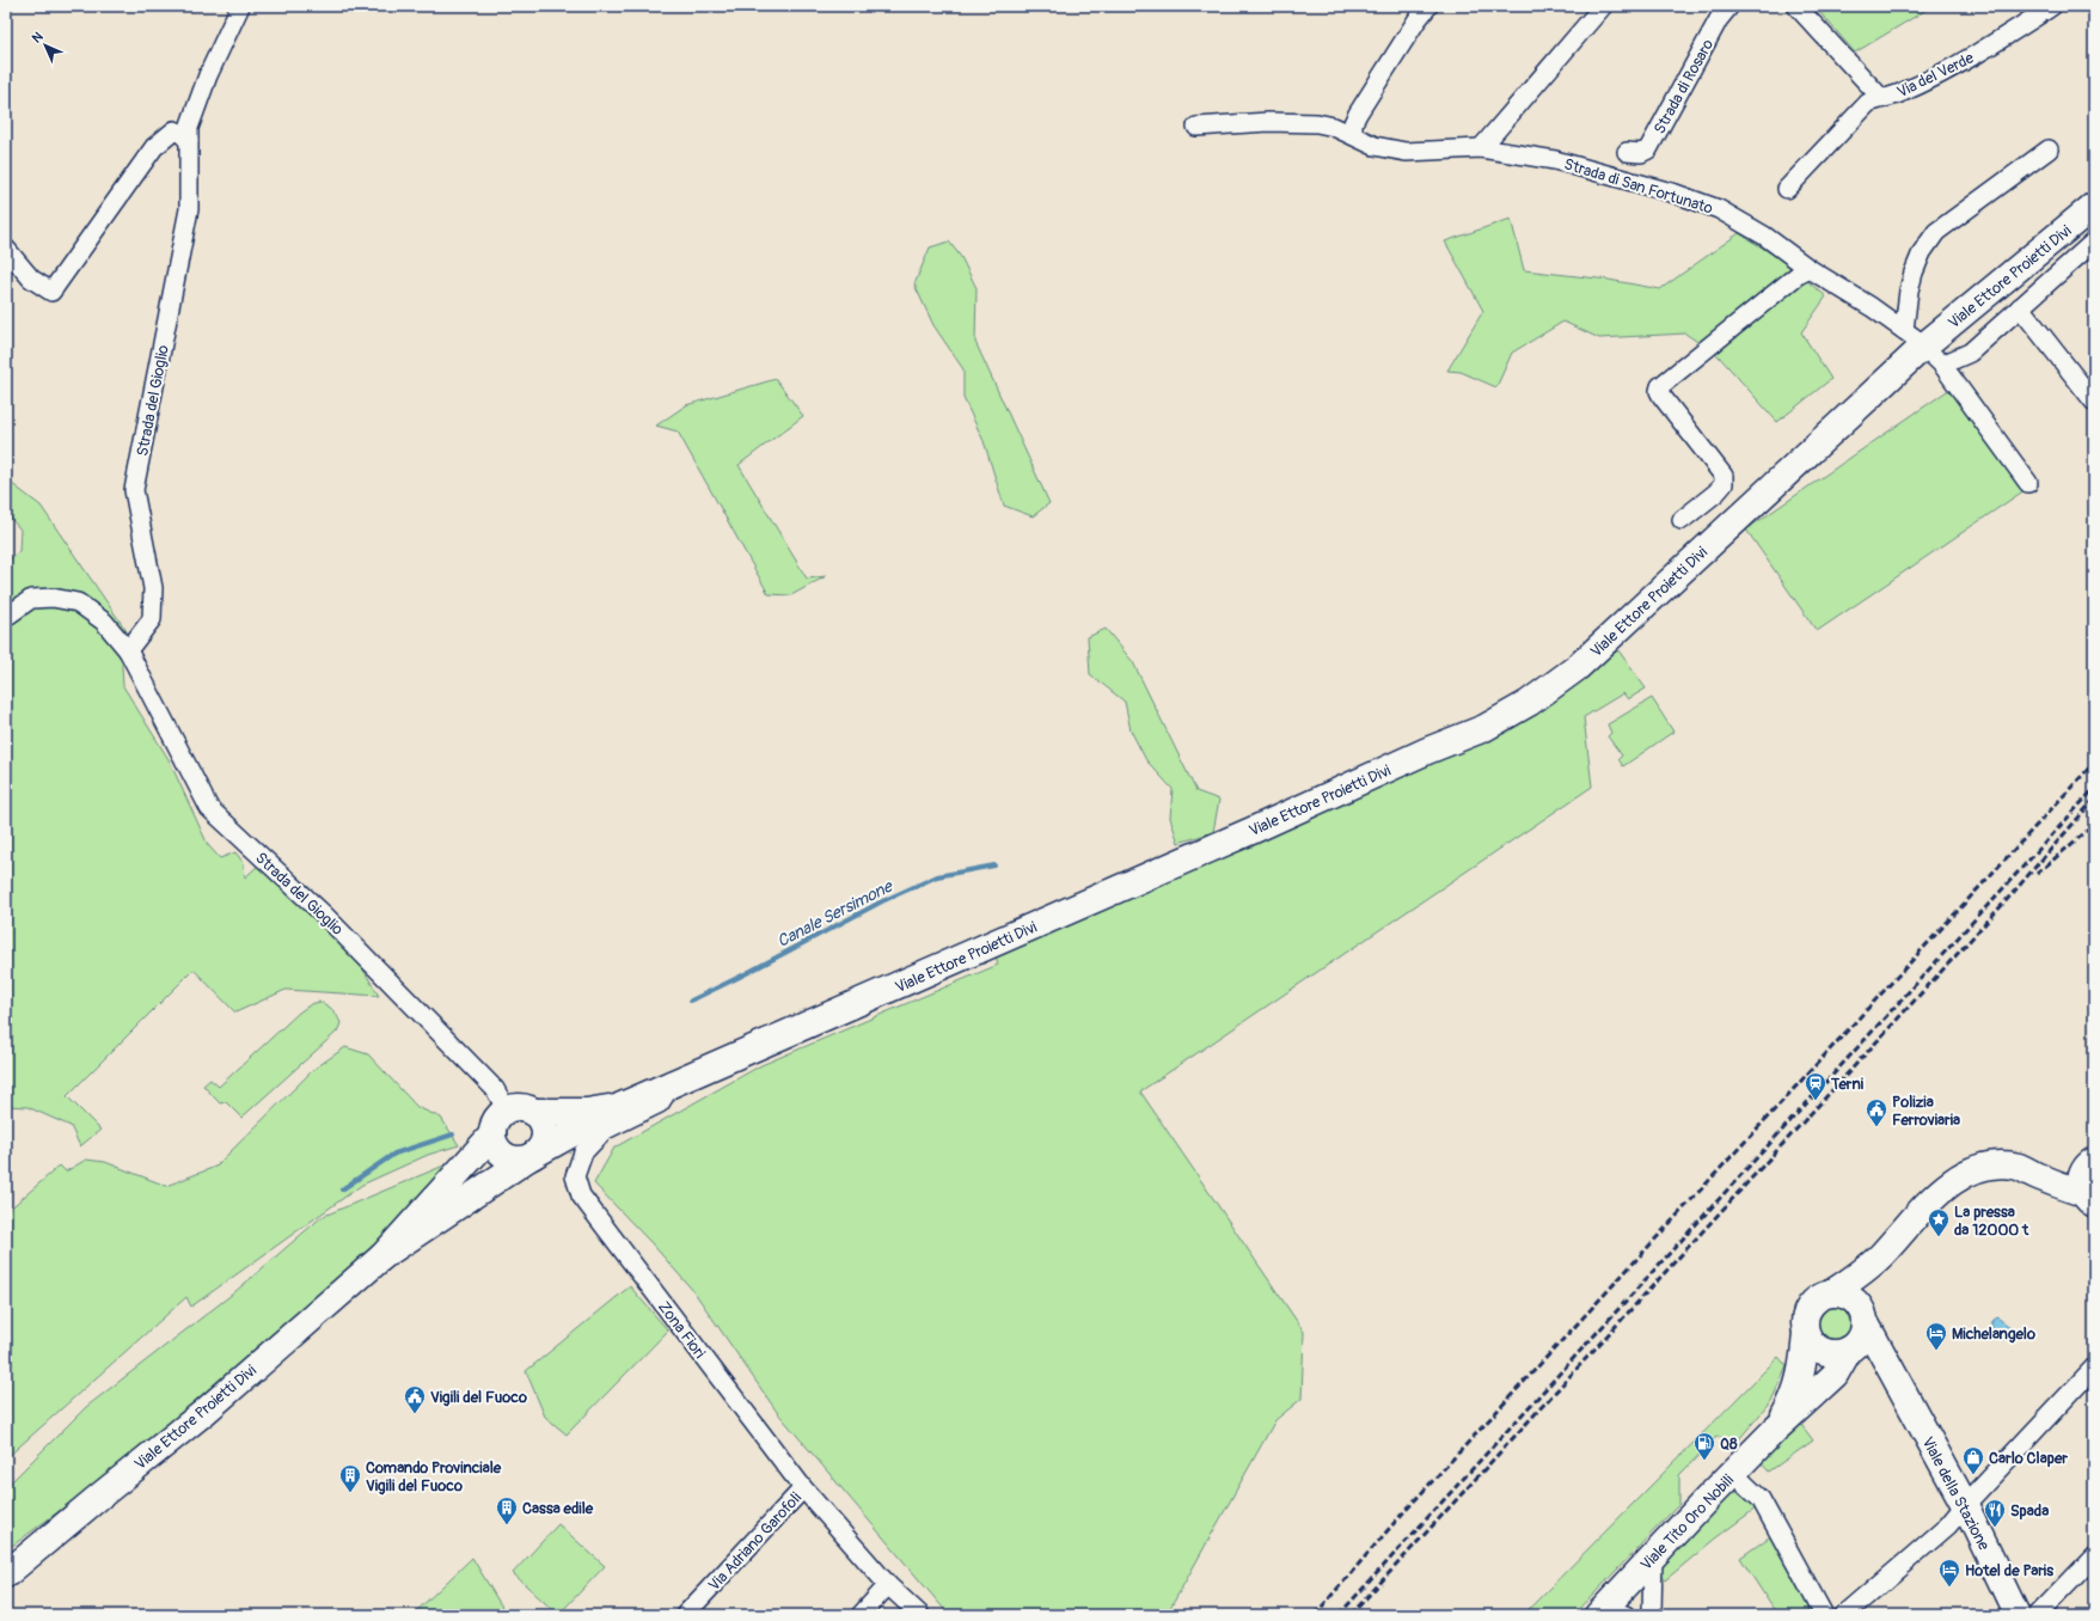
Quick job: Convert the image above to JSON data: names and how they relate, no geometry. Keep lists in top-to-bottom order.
{
  "streets": {
    "main road": ["Viale Ettore Proietti Divi", "Viale della Stazione", "Viale Tito Oro Nobili"],
    "street": [
      "Via del Verde",
      "Strada di Rosaro",
      "Strada di San Fortunato",
      "Strada del Gioglio",
      "Zona Fiori",
      "Via Adriano Garofoli"
    ]
  },
  "crossings": [
    ["Strada di San Fortunato", "Viale Ettore Proietti Divi"],
    ["Viale Ettore Proietti Divi", "Strada del Gioglio"],
    ["Viale Ettore Proietti Divi", "Zona Fiori"],
    ["Zona Fiori", "Via Adriano Garofoli"],
    ["Viale della Stazione", "Viale Tito Oro Nobili"]
  ],
  "water": ["Canale Sersimone"],
  "places": {
    "station": ["Terni"],
    "public building": ["Polizia Ferroviaria", "Vigili del Fuoco"],
    "place": ["La pressa da 12000 t"],
    "hotel": ["Michelangelo", "Hotel de Paris"],
    "fuel station": ["Q8"],
    "shop": ["Carlo Claper"],
    "building": ["Comando Provinciale Vigili del Fuoco", "Cassa edile"],
    "restaurant": ["Spada"]
  },
  "north": "top left"
}
